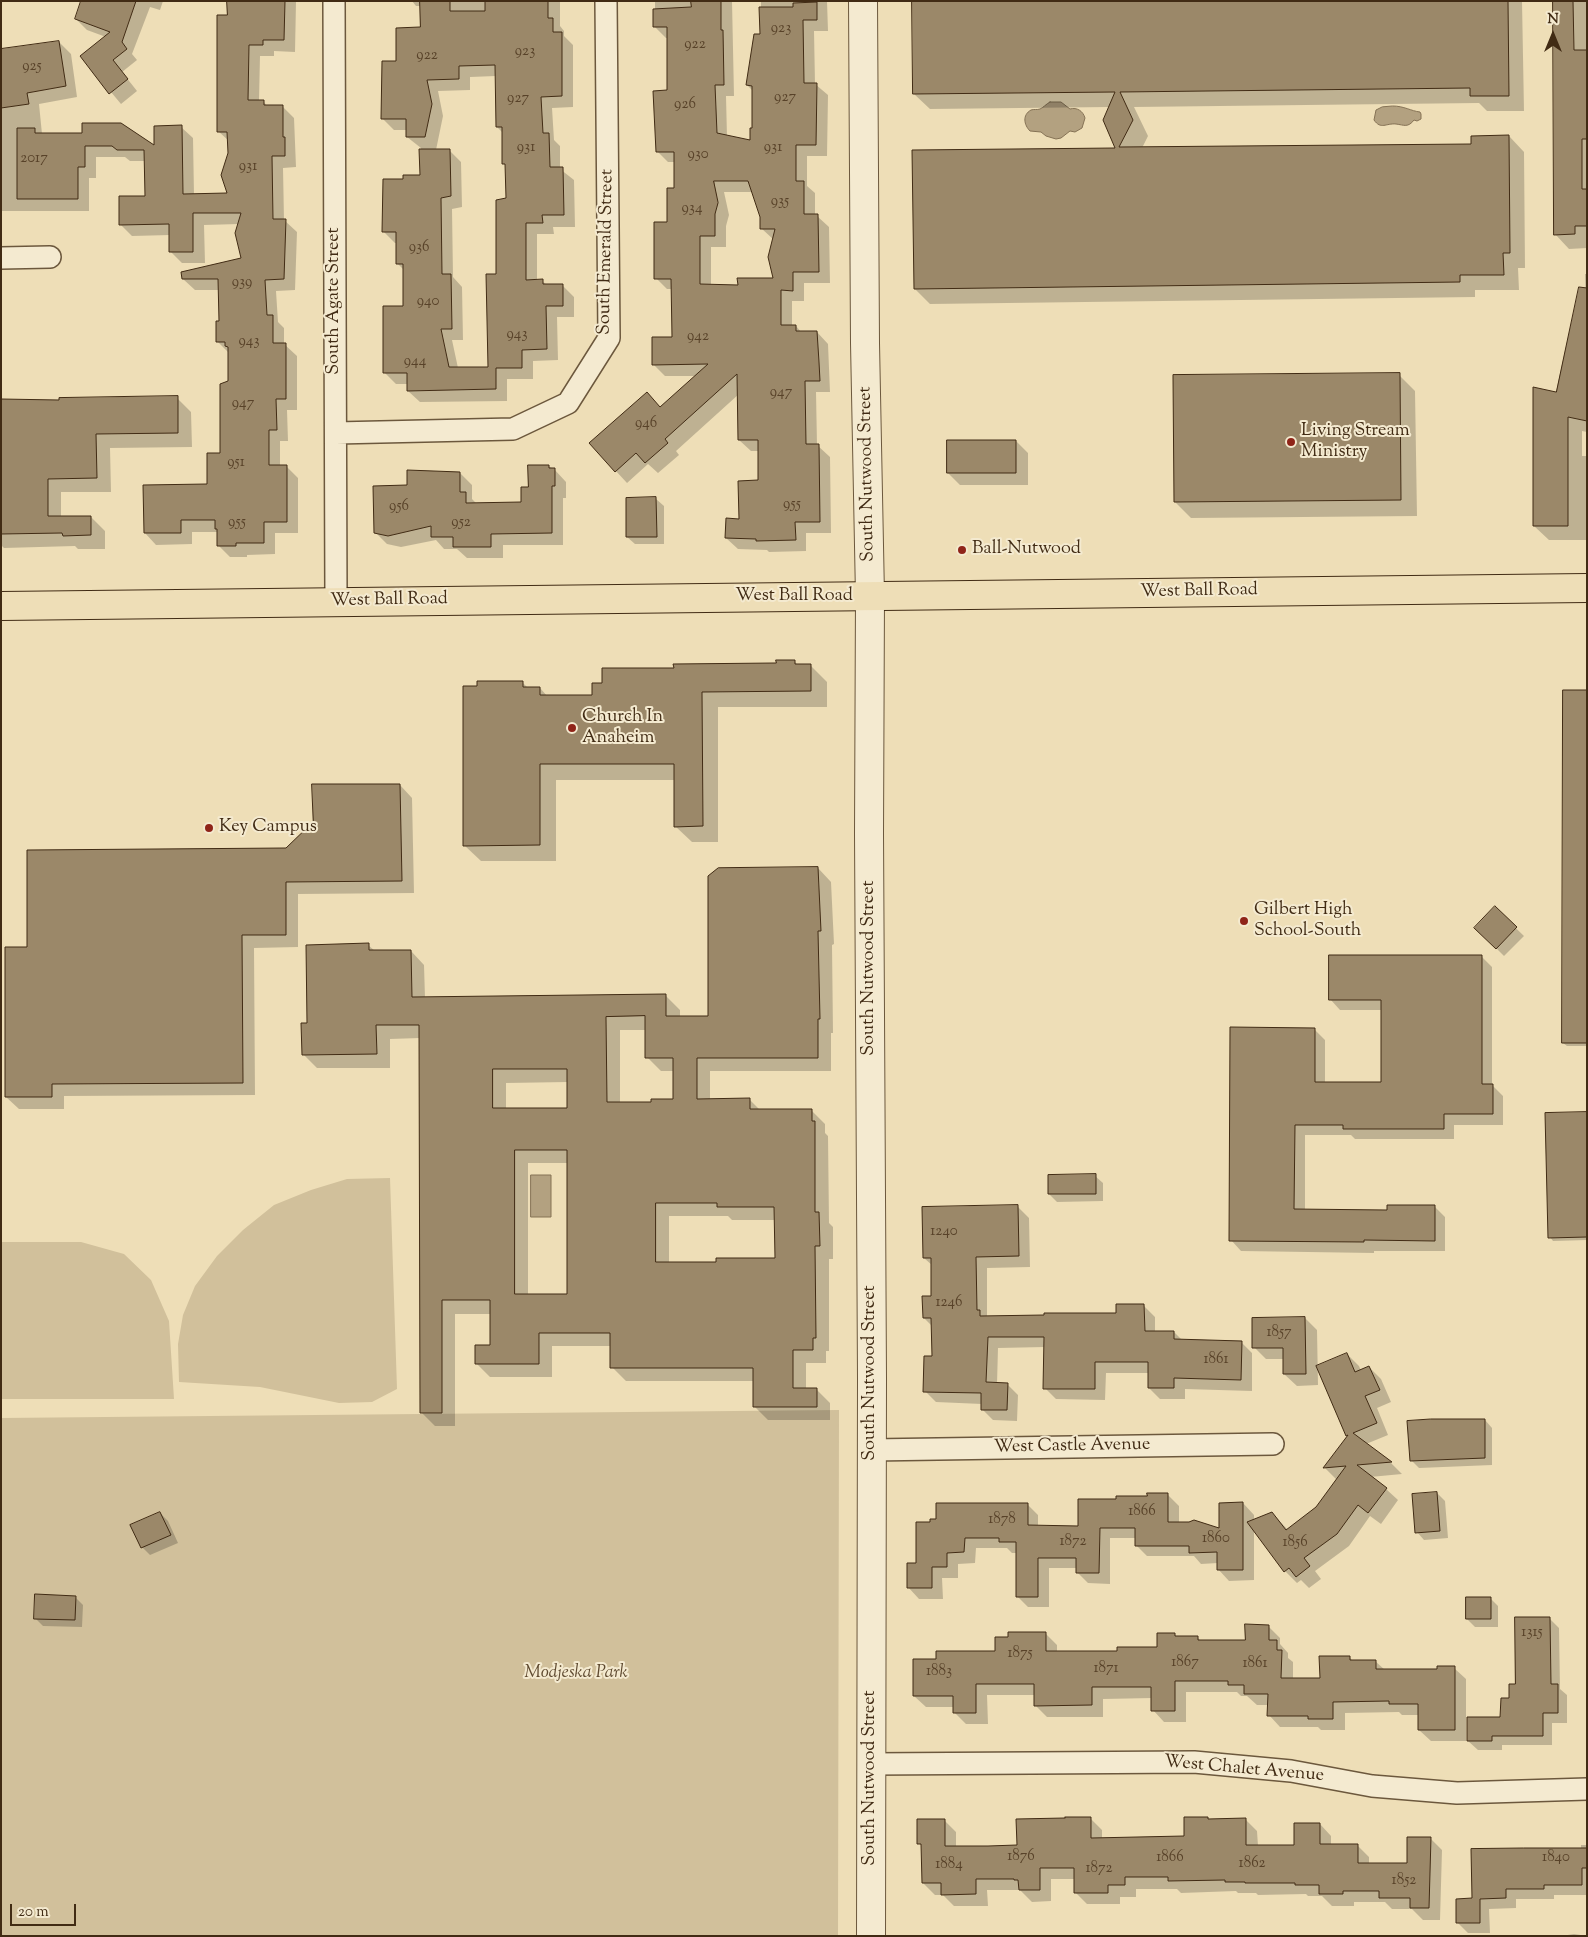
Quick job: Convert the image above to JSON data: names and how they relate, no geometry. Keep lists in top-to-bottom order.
{
  "streets": {
    "main road": ["West Ball Road"],
    "street": [
      "South Emerald Street",
      "South Agate Street",
      "South Nutwood Street",
      "West Castle Avenue",
      "West Chalet Avenue"
    ]
  },
  "crossings": [
    ["South Emerald Street", "South Agate Street"],
    ["South Agate Street", "West Ball Road"],
    ["South Nutwood Street", "West Ball Road"],
    ["South Nutwood Street", "West Castle Avenue"],
    ["South Nutwood Street", "West Chalet Avenue"]
  ],
  "parks": ["Modjeska Park"],
  "places": [
    "Living Stream Ministry",
    "Ball-Nutwood",
    "Church In Anaheim",
    "Key Campus",
    "Gilbert High School-South"
  ],
  "house_numbers": [
    "923",
    "922",
    "923",
    "922",
    "925",
    "927",
    "927",
    "926",
    "931",
    "931",
    "930",
    "2017",
    "931",
    "935",
    "934",
    "936",
    "939",
    "940",
    "943",
    "942",
    "943",
    "944",
    "947",
    "947",
    "946",
    "951",
    "955",
    "956",
    "955",
    "952",
    "1240",
    "1246",
    "1857",
    "1861",
    "1866",
    "1878",
    "1860",
    "1872",
    "1856",
    "1315",
    "1875",
    "1867",
    "1861",
    "1871",
    "1883",
    "1876",
    "1866",
    "1840",
    "1862",
    "1884",
    "1872",
    "1852"
  ],
  "scale_bar": "20 m",
  "north": "top"
}
